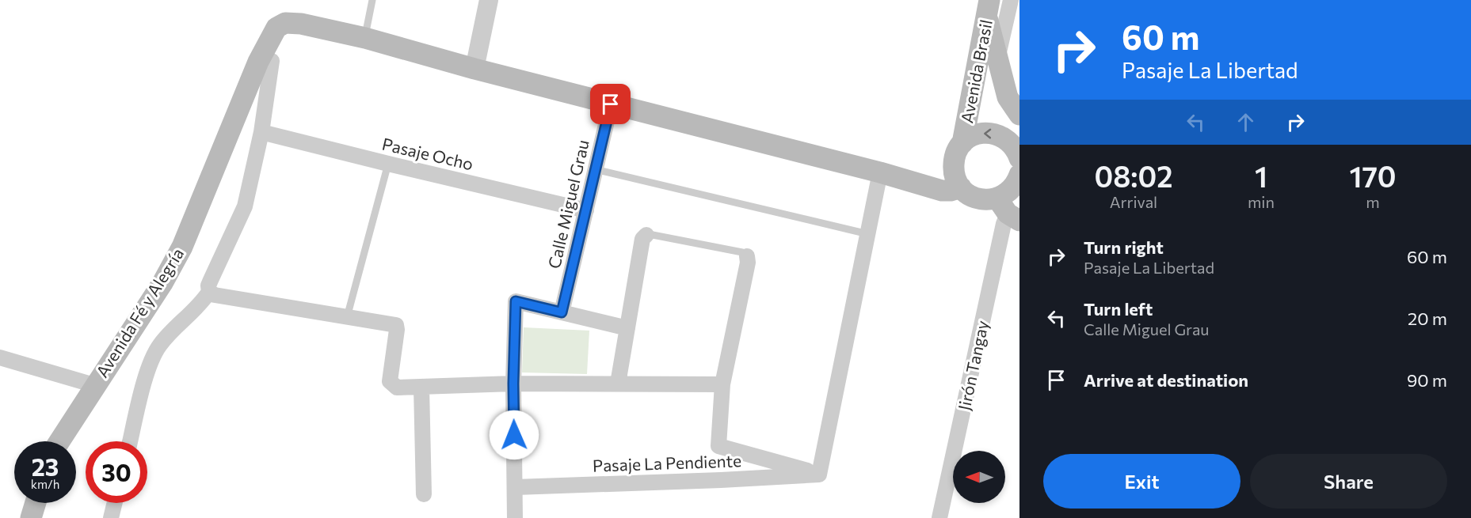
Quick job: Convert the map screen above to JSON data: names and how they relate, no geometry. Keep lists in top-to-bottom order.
{
  "streets": {
    "main road": ["Avenida Brasil", "Avenida Fé y Alegría"],
    "street": [
      "Pasaje Ocho",
      "Calle Miguel Grau",
      "Jirón Tangay",
      "Pasaje La Pendiente"
    ]
  },
  "crossings": [
    ["Avenida Brasil", "Avenida Fé y Alegría"],
    ["Pasaje Ocho", "Calle Miguel Grau"],
    ["Calle Miguel Grau", "Avenida Fé y Alegría"]
  ],
  "north": "left",
  "page": {
    "turn": ["60 m", "Pasaje La Libertad"],
    "eta": [
      "08:02",
      "Arrival",
      "1",
      "min",
      "170",
      "m"
    ],
    "list": [
      {
        "name": "Turn right",
        "note": "Pasaje La Libertad",
        "value": "60 m"
      },
      {
        "name": "Turn left",
        "note": "Calle Miguel Grau",
        "value": "20 m"
      },
      {
        "name": "Arrive at destination",
        "value": "90 m"
      }
    ],
    "speed": "23 km/h",
    "limit": "30",
    "buttons": ["Exit", "Share"]
  }
}
